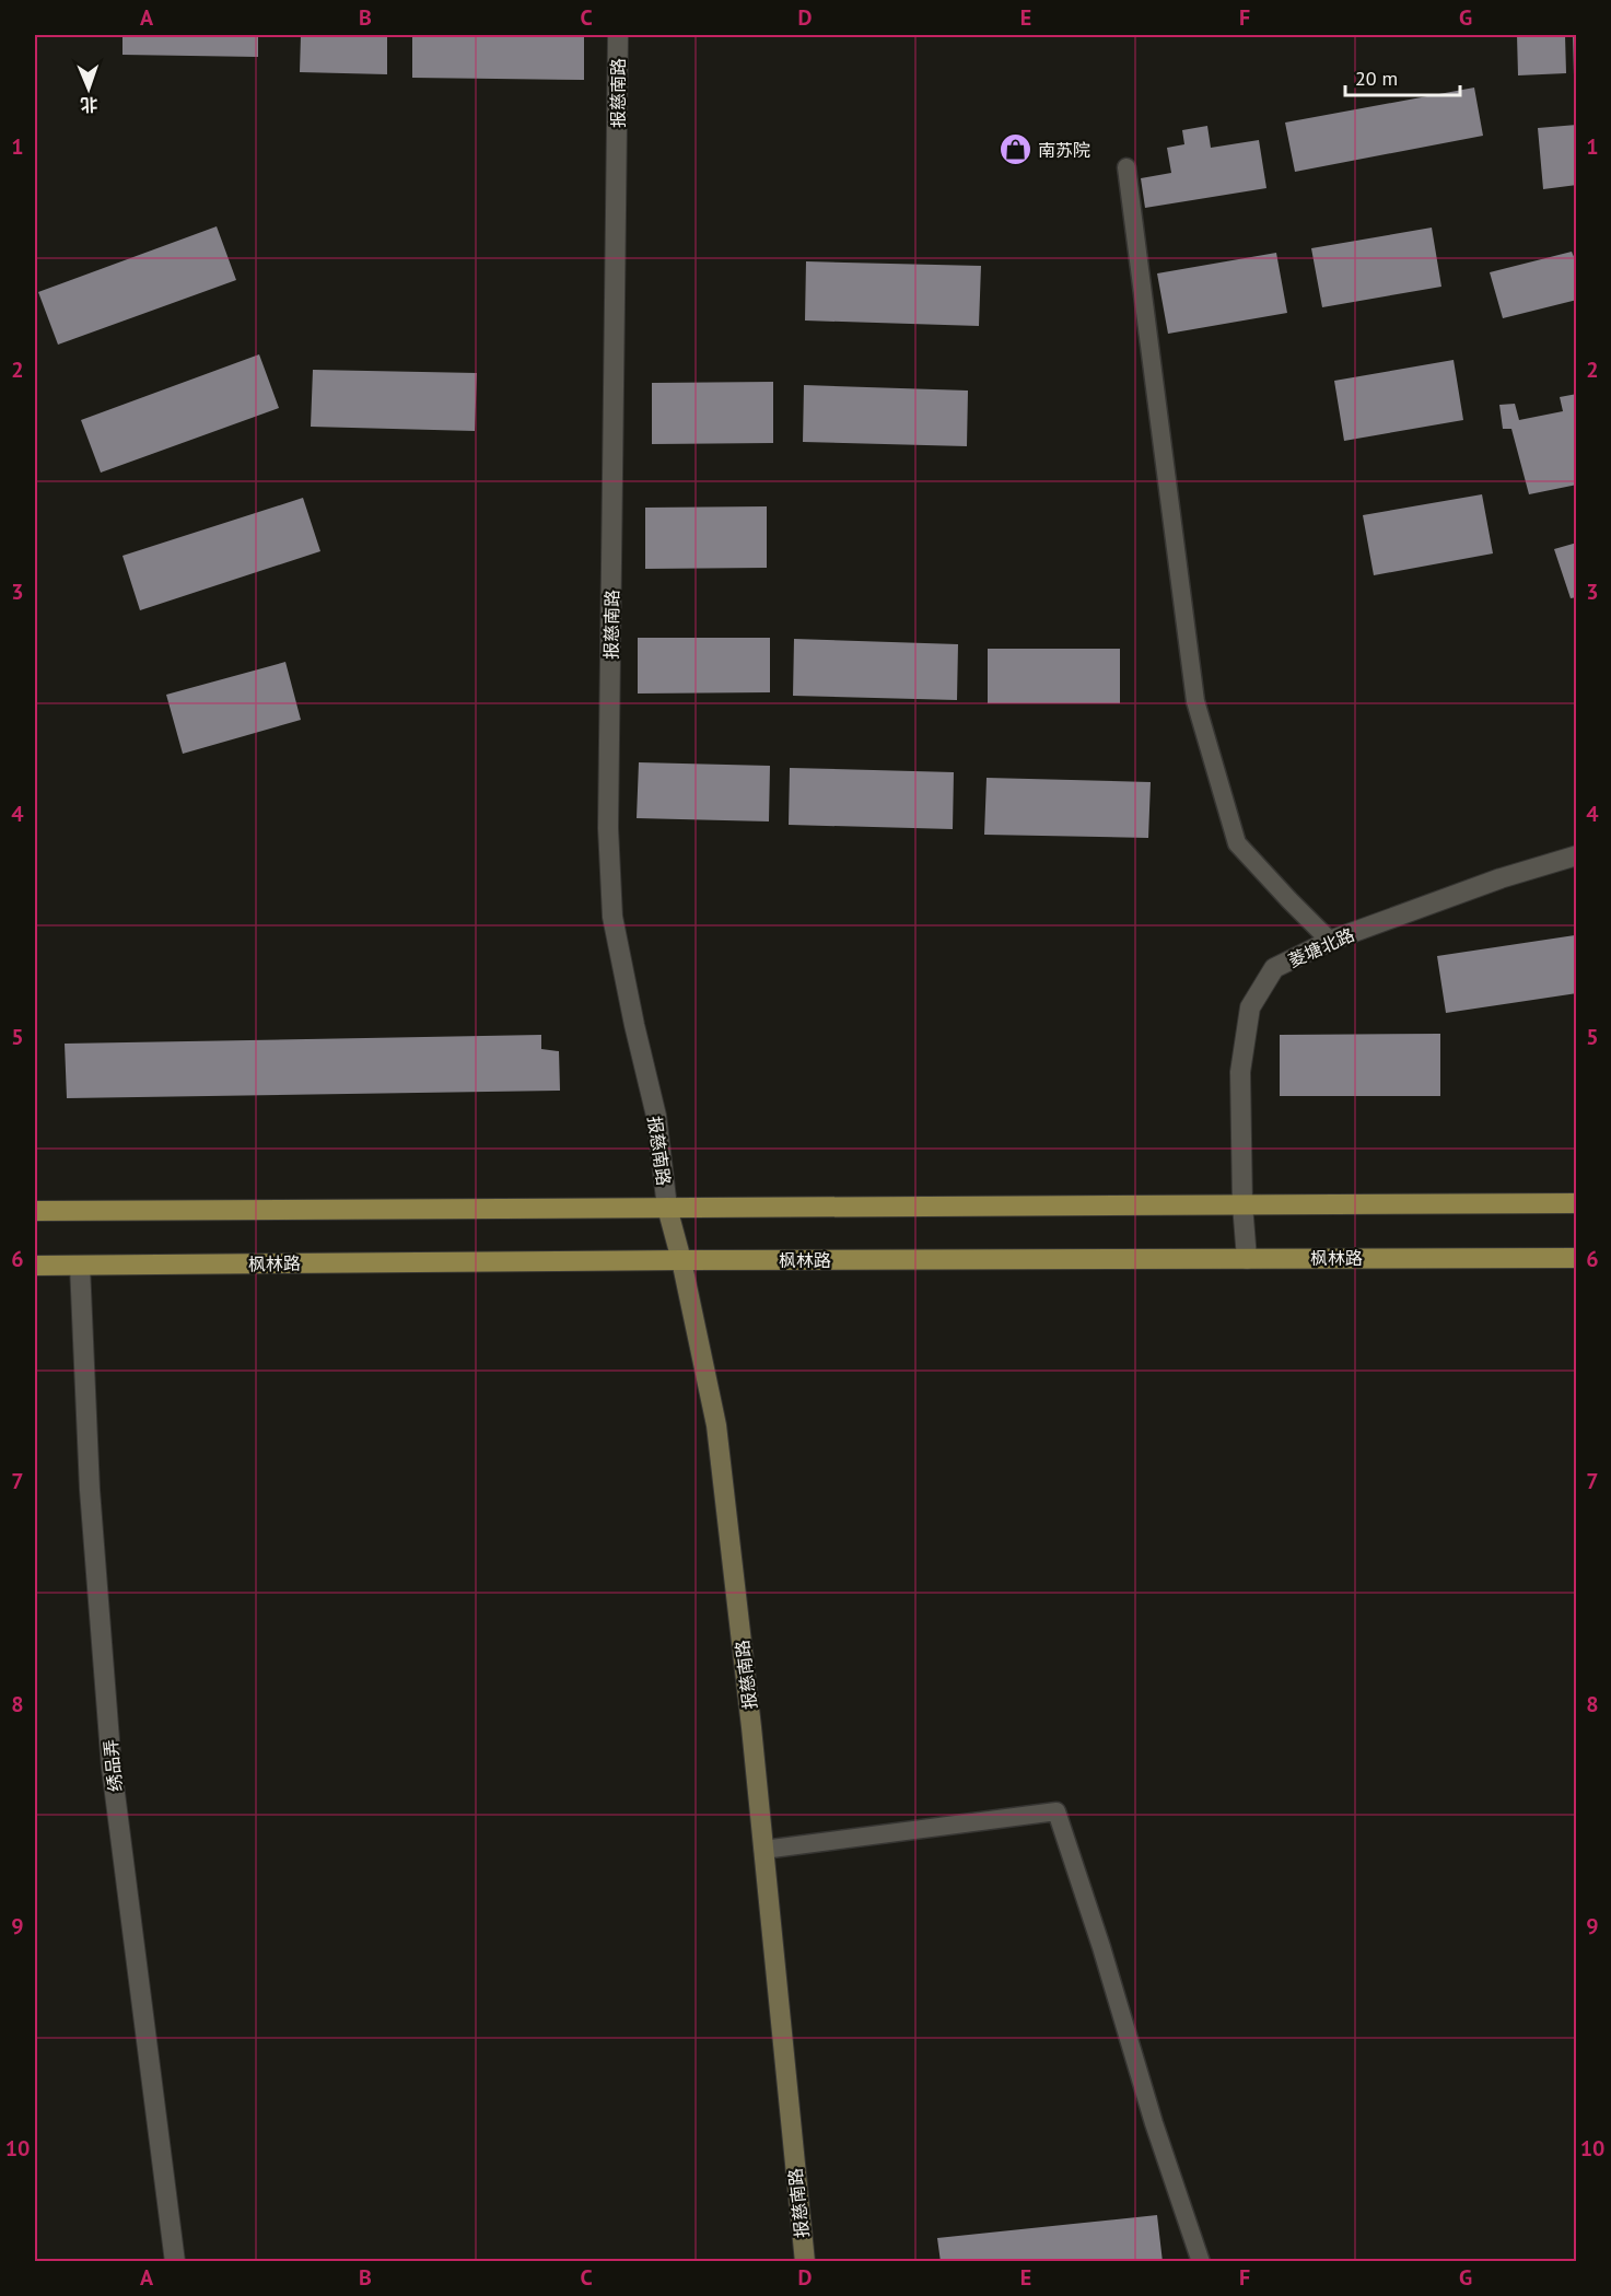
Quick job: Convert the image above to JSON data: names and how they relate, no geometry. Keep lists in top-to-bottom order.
{
  "streets": {
    "main road": ["枫林路"],
    "street": ["报慈南路", "菱塘北路", "绣品弄"]
  },
  "crossings": [
    ["报慈南路", "枫林路"],
    ["菱塘北路", "枫林路"],
    ["枫林路", "绣品弄"]
  ],
  "places": {
    "shop": ["南苏院"]
  },
  "scale_bar": "20 m",
  "north": "bottom",
  "grid": {
    "columns": [
      "A",
      "B",
      "C",
      "D",
      "E",
      "F",
      "G"
    ],
    "rows": [
      "1",
      "2",
      "3",
      "4",
      "5",
      "6",
      "7",
      "8",
      "9",
      "10"
    ]
  }
}
